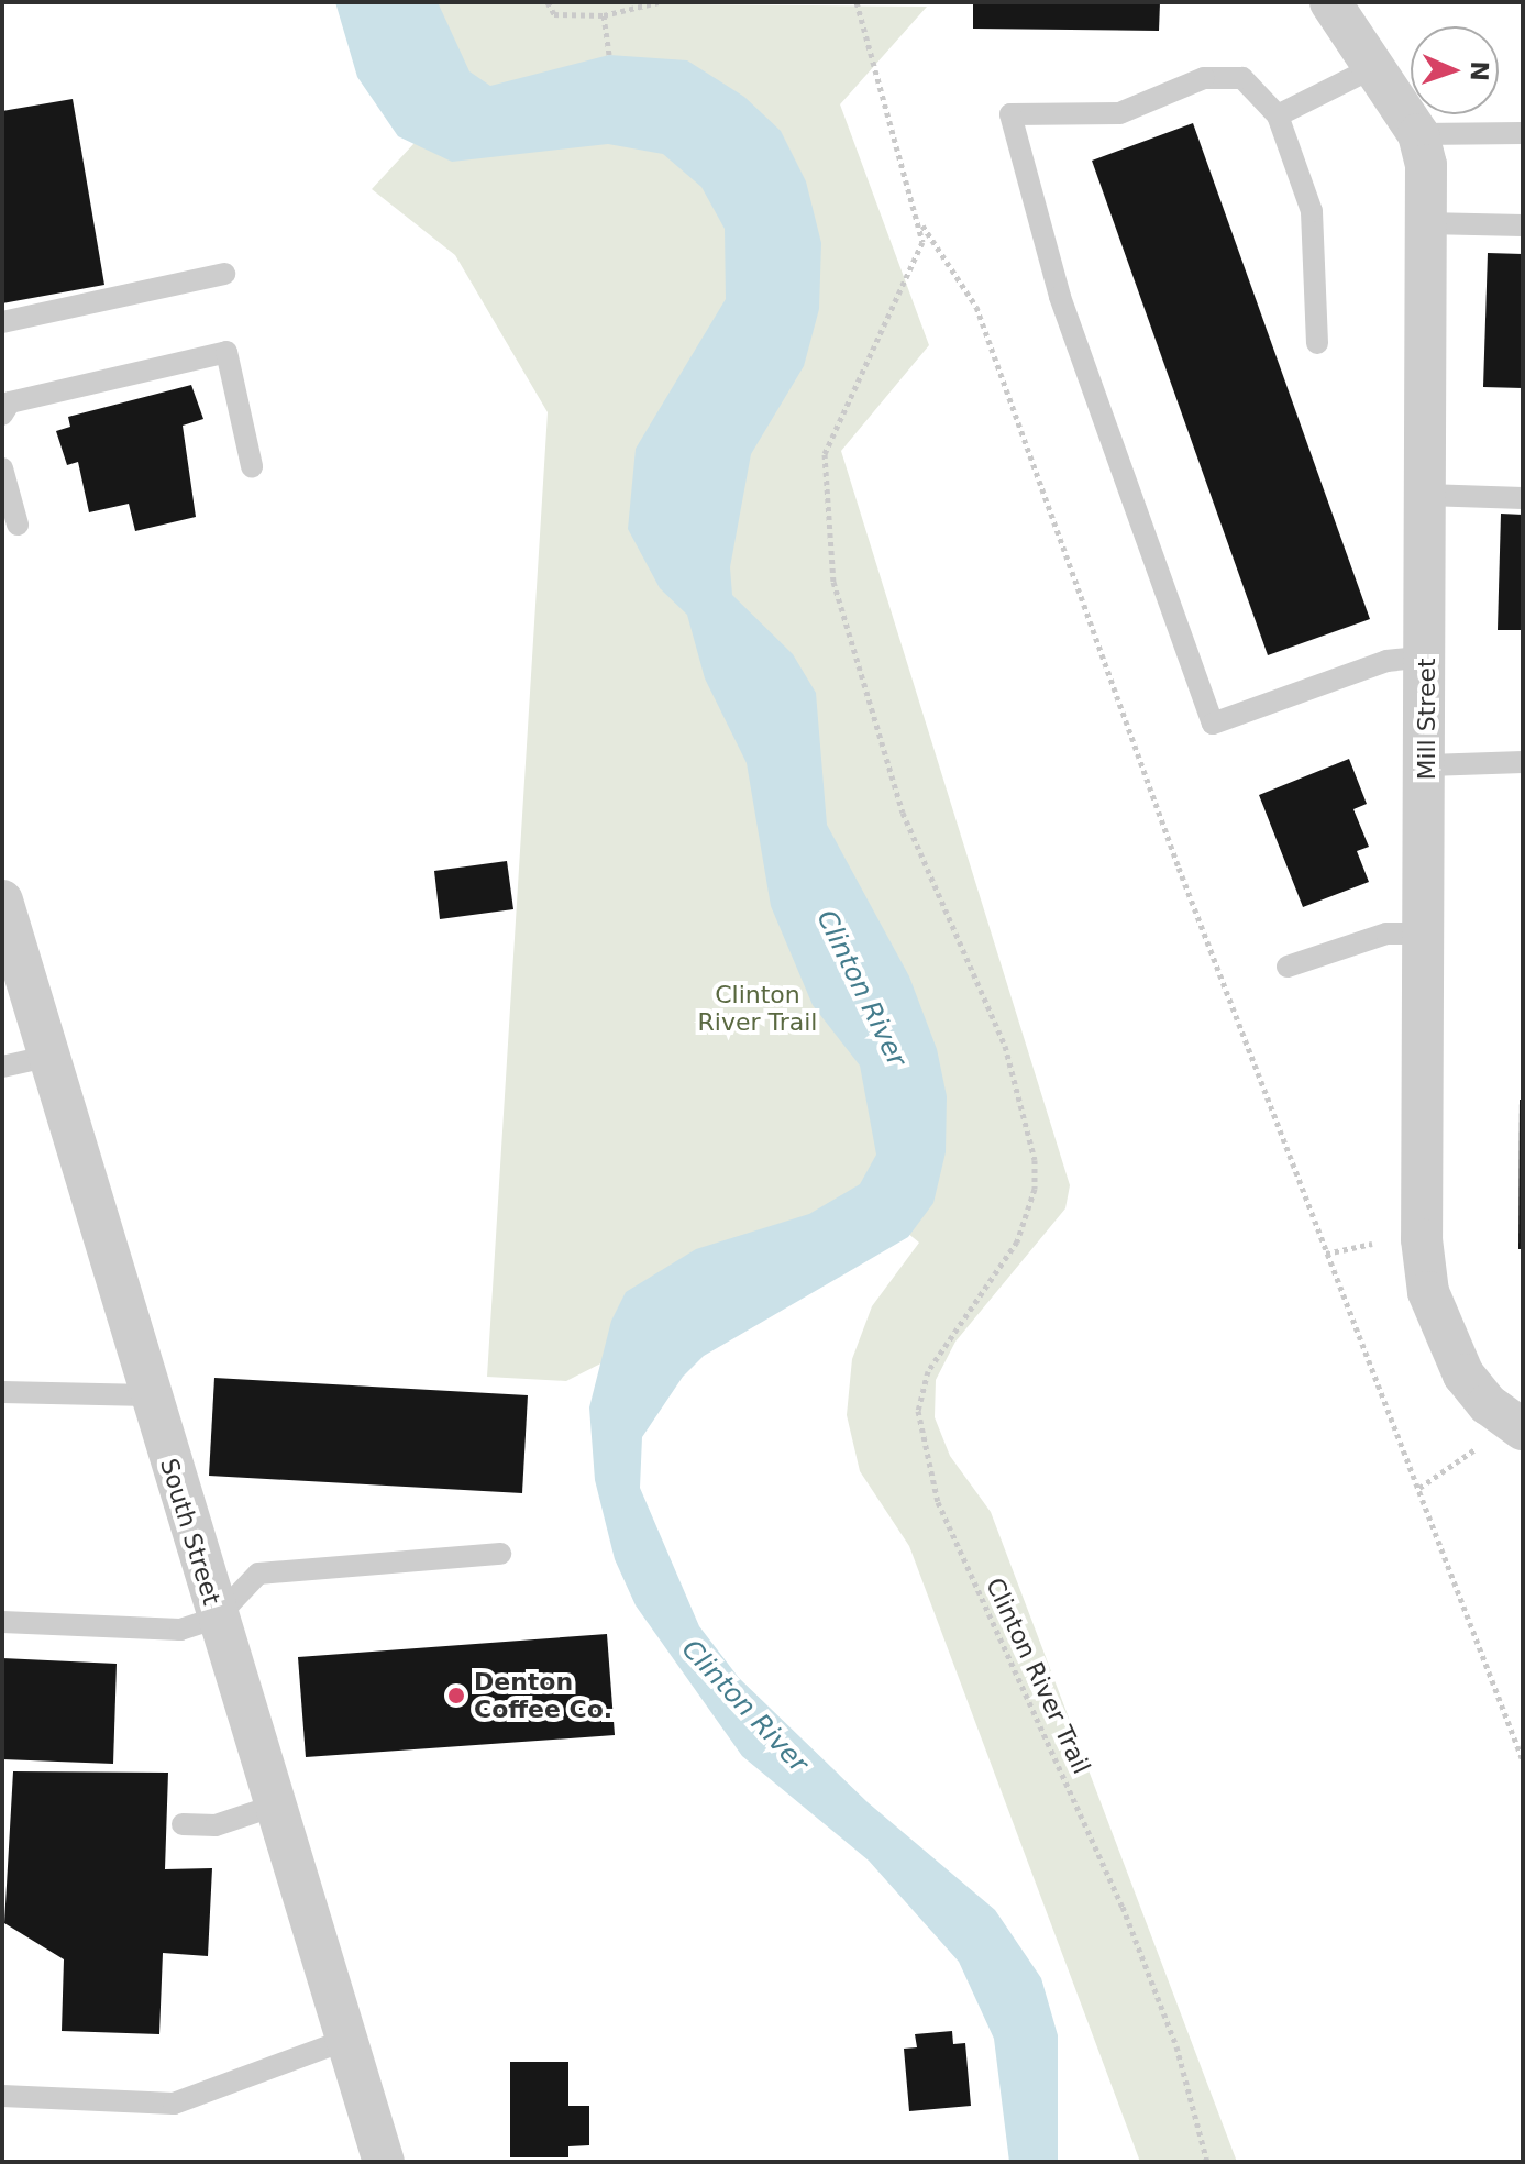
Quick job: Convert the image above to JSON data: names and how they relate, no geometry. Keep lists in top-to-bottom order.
{
  "streets": {
    "street": ["Mill Street", "South Street"],
    "path": ["Clinton River Trail"]
  },
  "water": ["Clinton River"],
  "parks": ["Clinton River Trail"],
  "places": ["Denton Coffee Co."],
  "north": "right"
}
